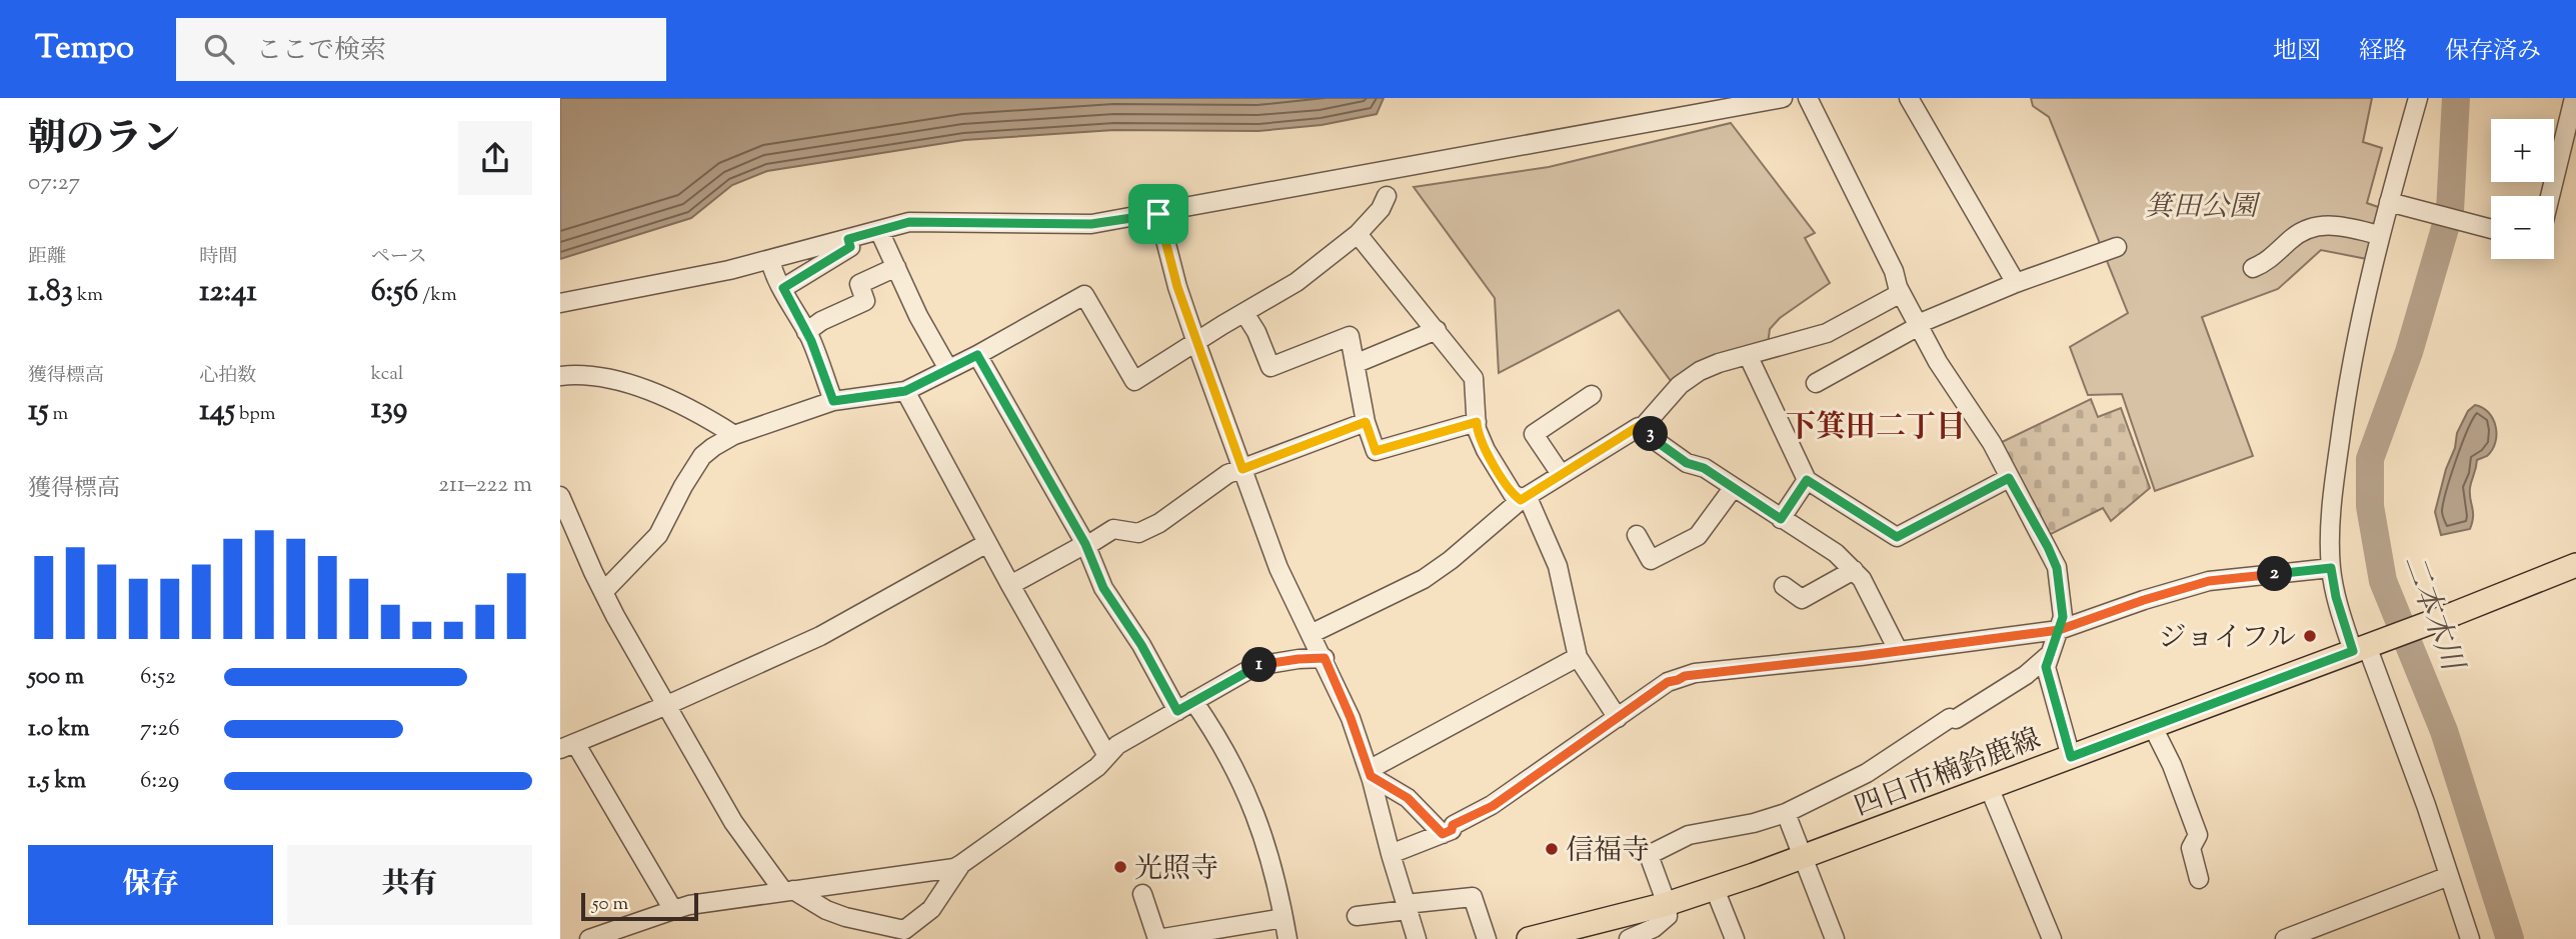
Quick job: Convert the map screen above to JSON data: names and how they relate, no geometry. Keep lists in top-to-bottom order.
{
  "streets": {
    "main road": ["四日市楠鈴鹿線"]
  },
  "districts": ["下箕田二丁目"],
  "water": ["二本木川"],
  "parks": ["箕田公園"],
  "places": ["ジョイフル", "信福寺", "光照寺"],
  "scale_bar": "50 m",
  "page": {
    "header": "Tempo",
    "search": "ここで検索",
    "nav": ["地図", "経路", "保存済み"],
    "heading": ["朝のラン", "07:27"],
    "map_buttons": ["+", "−"],
    "stats": [
      ["距離", "1.83 km"],
      ["時間", "12:41"],
      ["ペース", "6:56 /km"],
      ["獲得標高", "15 m"],
      ["心拍数", "145 bpm"],
      ["kcal", "139"]
    ],
    "pins": ["3", "2", "1"],
    "chart": ["獲得標高", "211–222 m"],
    "list": [
      {
        "name": "500 m",
        "note": "6:52"
      },
      {
        "name": "1.0 km",
        "note": "7:26"
      },
      {
        "name": "1.5 km",
        "note": "6:29"
      }
    ],
    "buttons": ["保存", "共有"],
    "scale": "50 m"
  }
}
